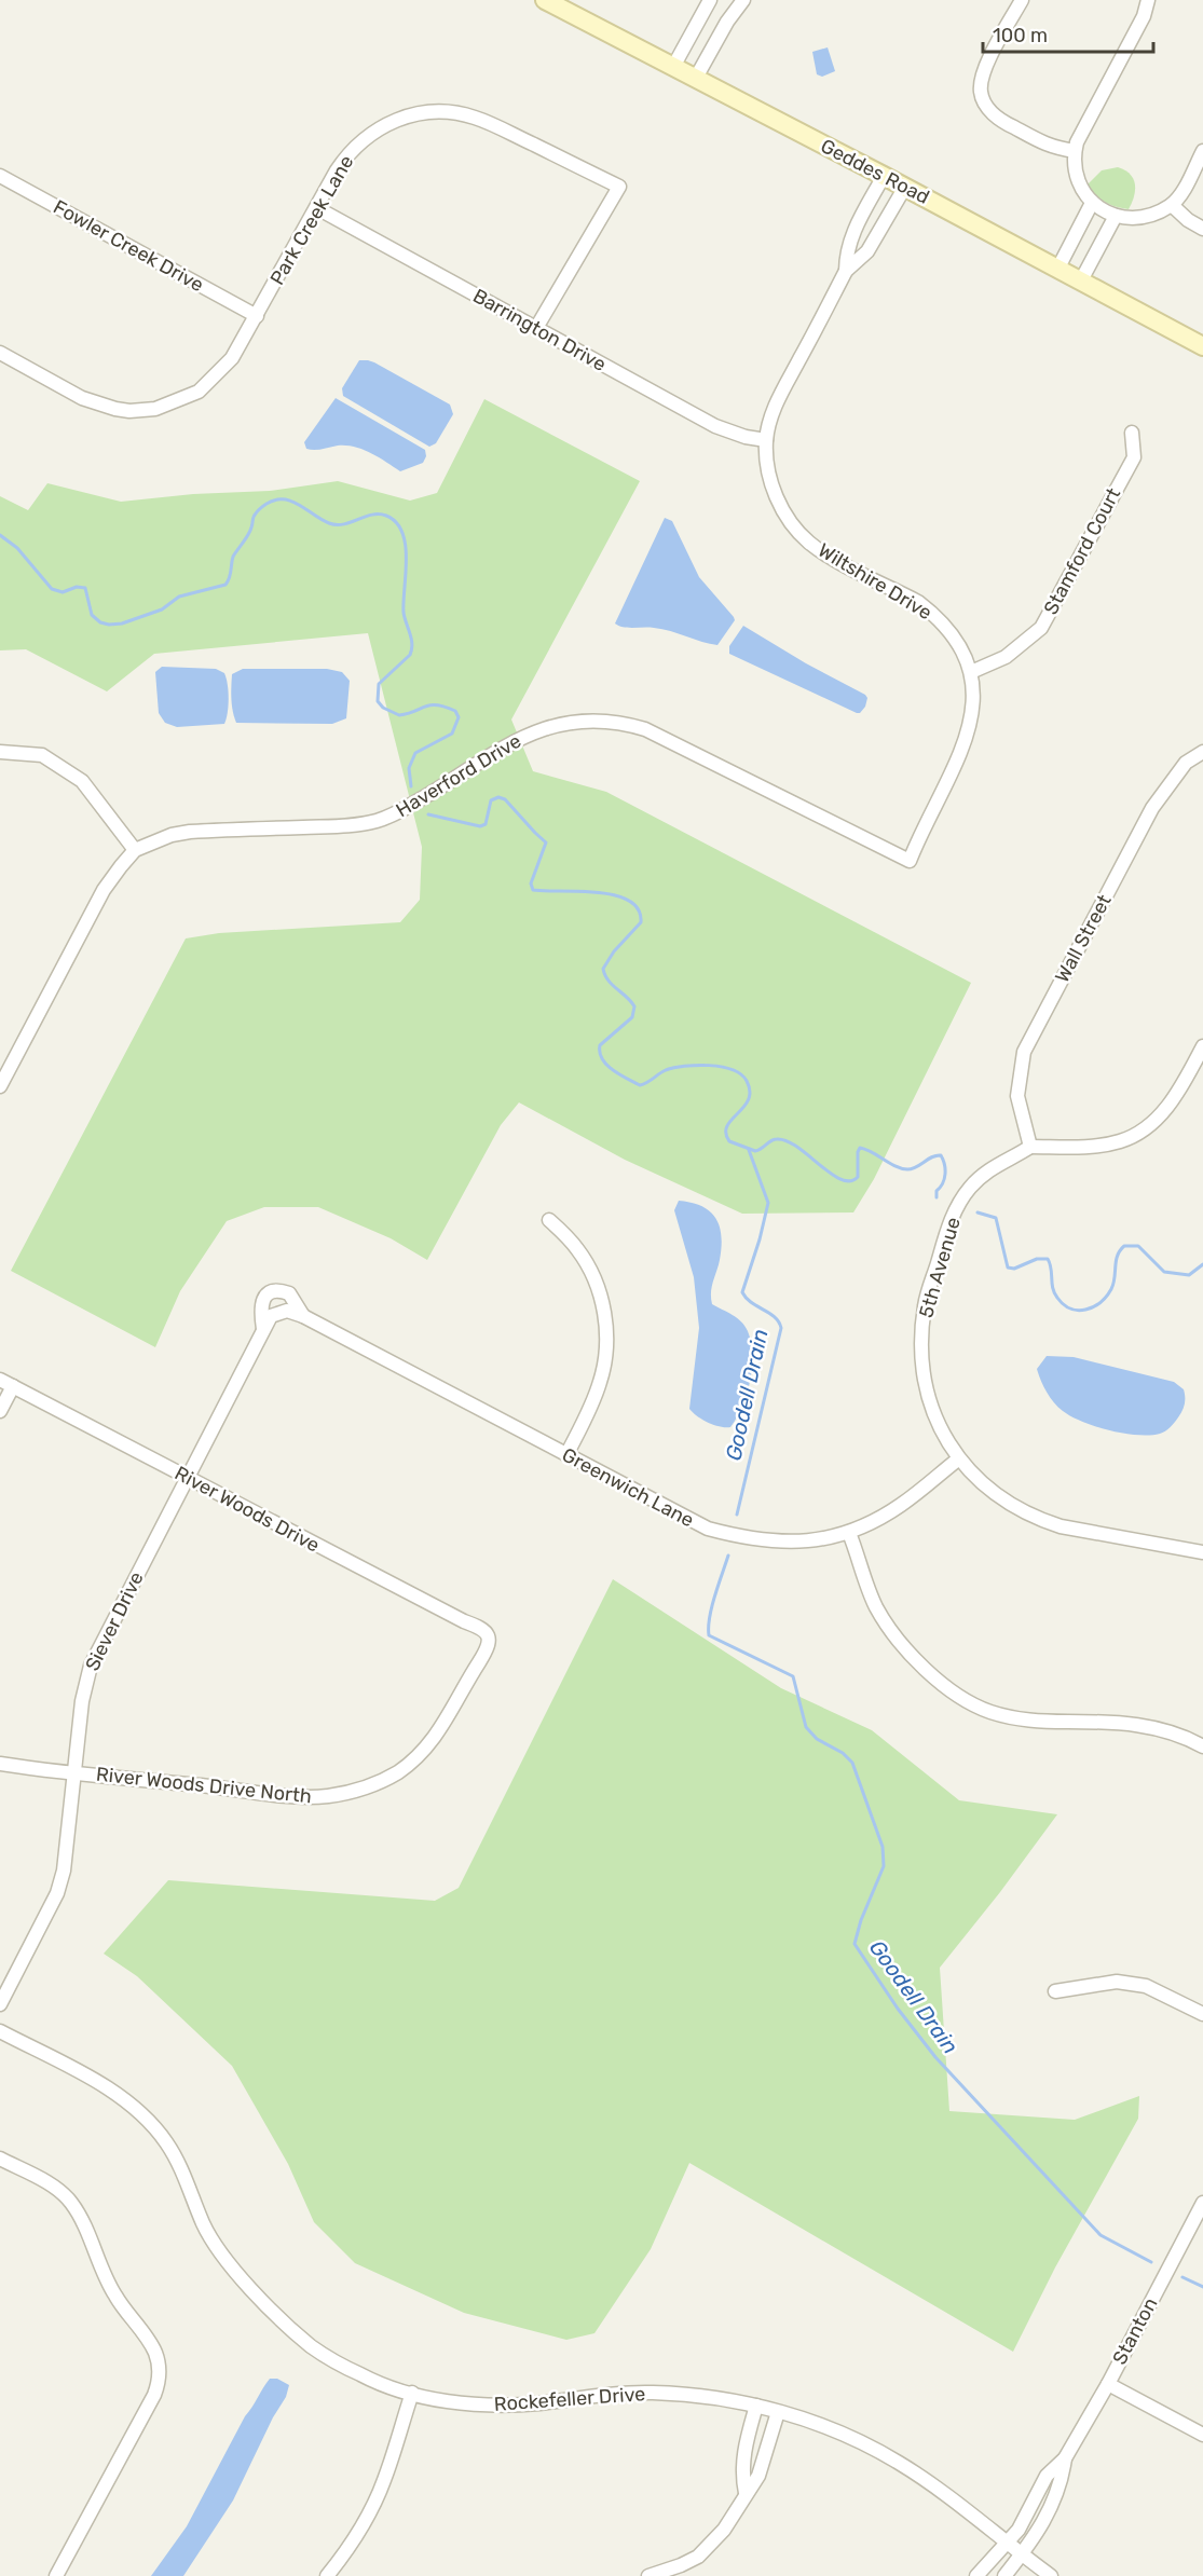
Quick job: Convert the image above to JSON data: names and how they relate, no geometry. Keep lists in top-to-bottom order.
{
  "streets": {
    "main road": ["Geddes Road"],
    "street": [
      "Park Creek Lane",
      "Fowler Creek Drive",
      "Barrington Drive",
      "Stamford Court",
      "Wiltshire Drive",
      "Haverford Drive",
      "Wall Street",
      "5th Avenue",
      "Greenwich Lane",
      "River Woods Drive",
      "Siever Drive",
      "River Woods Drive North",
      "Stanton",
      "Rockefeller Drive"
    ]
  },
  "crossings": [
    ["Geddes Road", "Wiltshire Drive"],
    ["Park Creek Lane", "Fowler Creek Drive"],
    ["Park Creek Lane", "Barrington Drive"],
    ["Barrington Drive", "Wiltshire Drive"],
    ["Stamford Court", "Wiltshire Drive"],
    ["Wiltshire Drive", "Haverford Drive"],
    ["Wall Street", "5th Avenue"],
    ["5th Avenue", "Greenwich Lane"],
    ["Greenwich Lane", "Siever Drive"],
    ["River Woods Drive", "Siever Drive"],
    ["River Woods Drive", "River Woods Drive North"],
    ["Siever Drive", "River Woods Drive North"]
  ],
  "water": ["Goodell Drain"],
  "scale_bar": "100 m"
}
